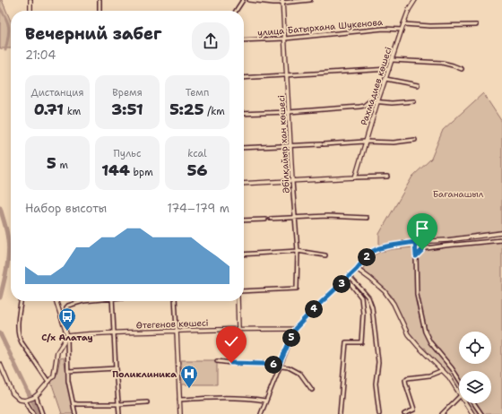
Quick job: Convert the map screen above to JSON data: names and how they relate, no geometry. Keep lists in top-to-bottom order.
{
  "streets": {
    "street": [
      "улица Батырхана Шукенова",
      "Рахмадиев көшесі",
      "Әбілқайыр хан көшесі",
      "Өтегенов көшесі"
    ]
  },
  "crossings": [
    ["улица Батырхана Шукенова", "Рахмадиев көшесі"],
    ["улица Батырхана Шукенова", "Әбілқайыр хан көшесі"]
  ],
  "parks": ["Бағанашыл"],
  "places": {
    "bus stop": ["С/х Алатау"],
    "hospital": ["Поликлиника"]
  },
  "page": {
    "heading": ["Вечерний забег", "21:04"],
    "stats": [
      ["Дистанция", "0.71 km"],
      ["Время", "3:51"],
      ["Темп", "5:25 /km"],
      ["5 m"],
      ["Пульс", "144 bpm"],
      ["kcal", "56"]
    ],
    "chart": ["Набор высоты", "174–179 m"],
    "pins": [
      "2",
      "3",
      "4",
      "5",
      "6"
    ]
  }
}
